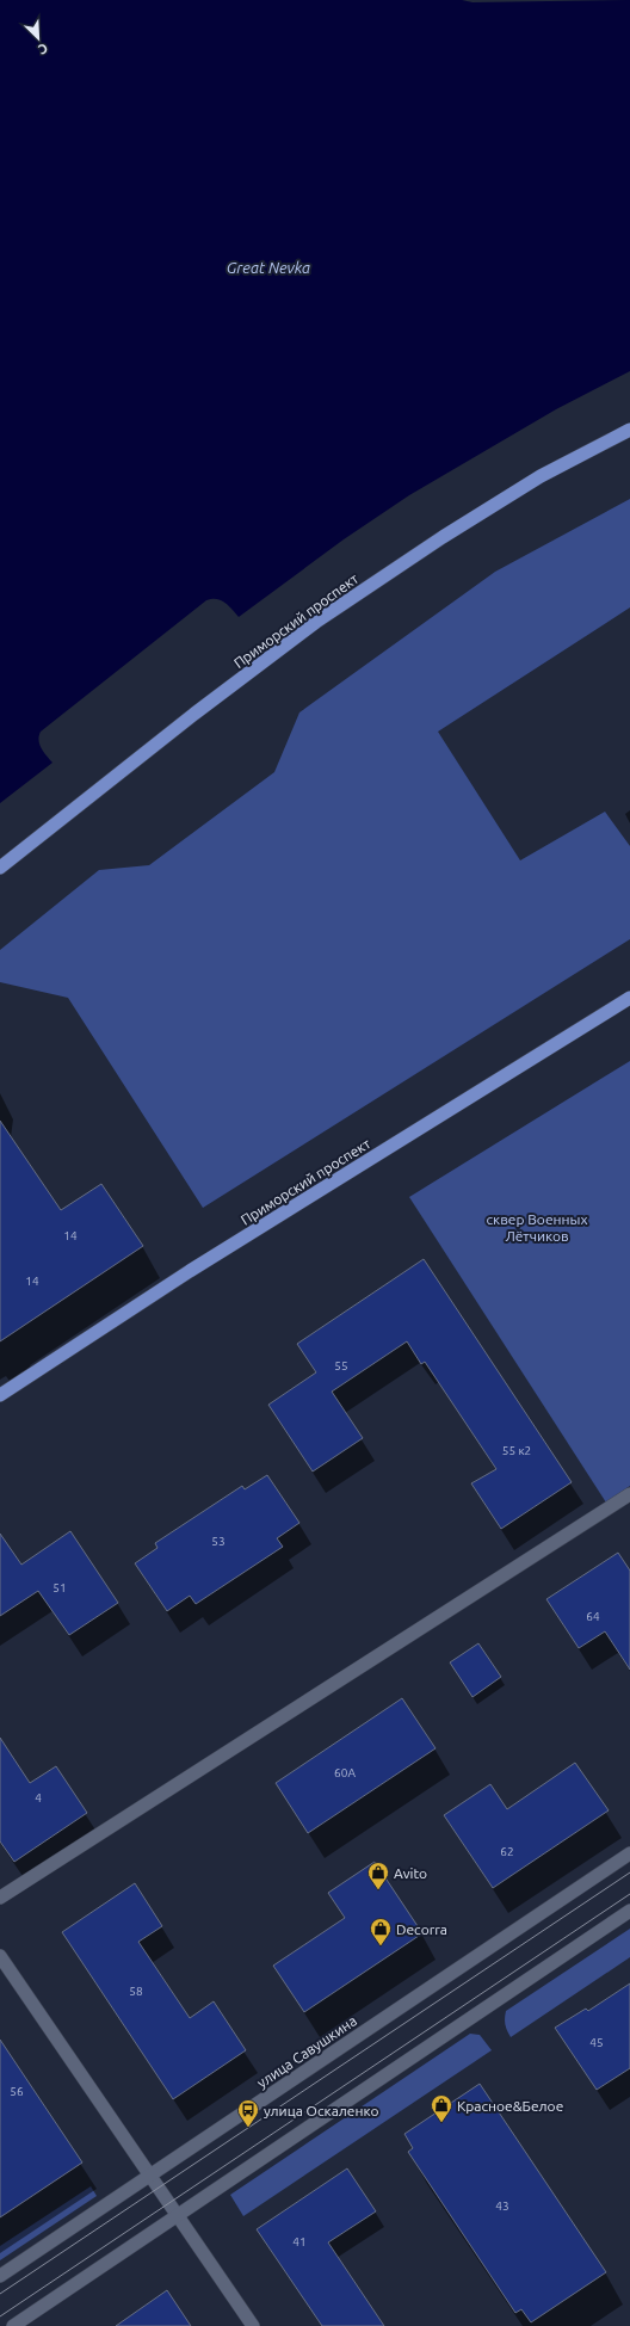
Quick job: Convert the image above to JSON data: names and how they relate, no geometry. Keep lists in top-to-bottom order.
{
  "streets": {
    "main road": ["Приморский проспект", "улица Савушкина"]
  },
  "water": ["Great Nevka"],
  "parks": ["сквер Военных Лётчиков"],
  "places": {
    "shop": ["Avito", "Decorra", "Красное&Белое"],
    "bus stop": ["улица Оскаленко"]
  },
  "house_numbers": [
    "14",
    "14",
    "55",
    "55 к2",
    "53",
    "51",
    "64",
    "60А",
    "4",
    "62",
    "58",
    "45",
    "56",
    "43",
    "41"
  ],
  "north": "bottom right"
}
